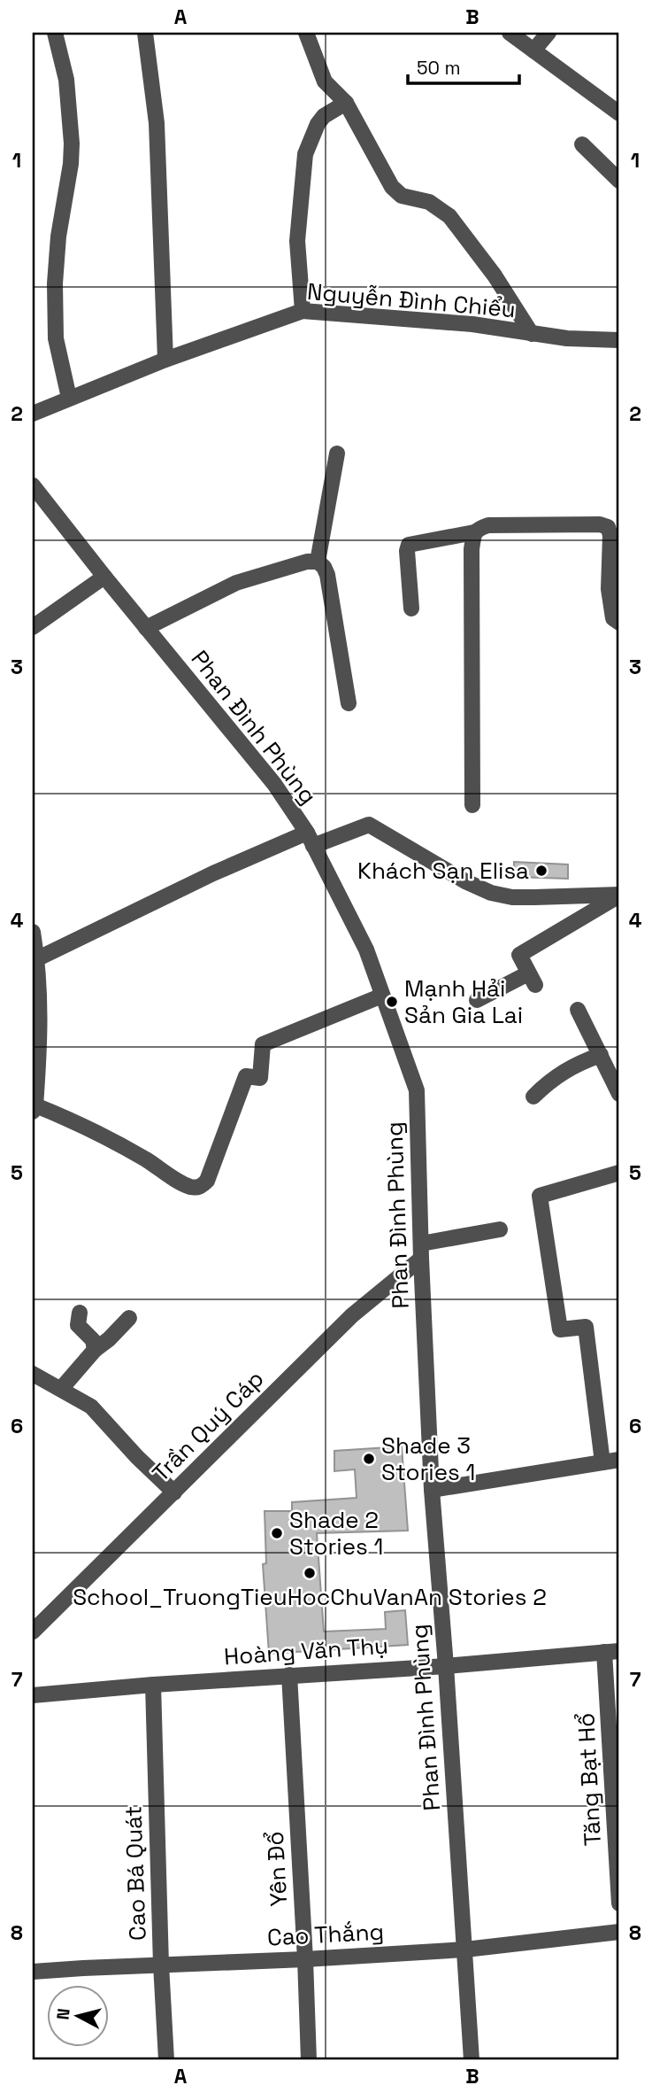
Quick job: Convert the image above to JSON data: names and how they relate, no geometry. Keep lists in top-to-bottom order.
{
  "streets": {
    "street": [
      "Nguyễn Đình Chiểu",
      "Phan Đình Phùng",
      "Trần Quý Cáp",
      "Hoàng Văn Thụ",
      "Tăng Bạt Hổ",
      "Yên Đổ",
      "Cao Bá Quát",
      "Cao Thắng"
    ]
  },
  "crossings": [
    ["Phan Đình Phùng", "Trần Quý Cáp"],
    ["Phan Đình Phùng", "Hoàng Văn Thụ"],
    ["Phan Đình Phùng", "Cao Thắng"],
    ["Hoàng Văn Thụ", "Tăng Bạt Hổ"],
    ["Hoàng Văn Thụ", "Yên Đổ"],
    ["Hoàng Văn Thụ", "Cao Bá Quát"],
    ["Yên Đổ", "Cao Thắng"],
    ["Cao Bá Quát", "Cao Thắng"]
  ],
  "places": [
    "Khách Sạn Elisa",
    "Mạnh Hải Sản Gia Lai",
    "Shade 3 Stories 1",
    "Shade 2 Stories 1",
    "School_TruongTieuHocChuVanAn Stories 2"
  ],
  "scale_bar": "50 m",
  "north": "left",
  "grid": {
    "columns": ["A", "B"],
    "rows": [
      "1",
      "2",
      "3",
      "4",
      "5",
      "6",
      "7",
      "8"
    ]
  }
}
